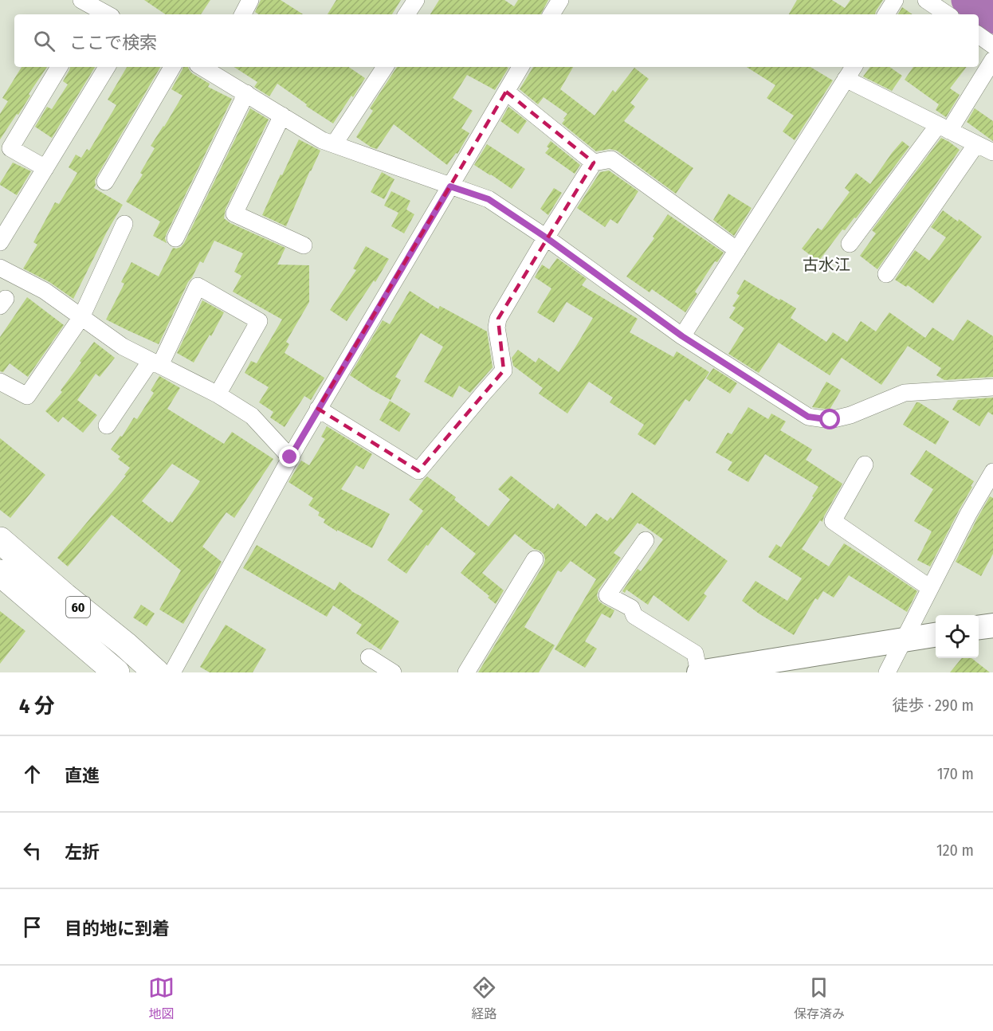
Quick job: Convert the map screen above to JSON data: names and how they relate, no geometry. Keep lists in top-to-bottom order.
{
  "streets": {
    "main road": ["60"]
  },
  "districts": ["古水江"],
  "page": {
    "search": "ここで検索",
    "heading": ["4 分", "徒歩 · 290 m"],
    "list": [
      ["直進", "170 m"],
      ["左折", "120 m"],
      "目的地に到着"
    ],
    "nav": ["地図", "経路", "保存済み"]
  }
}
